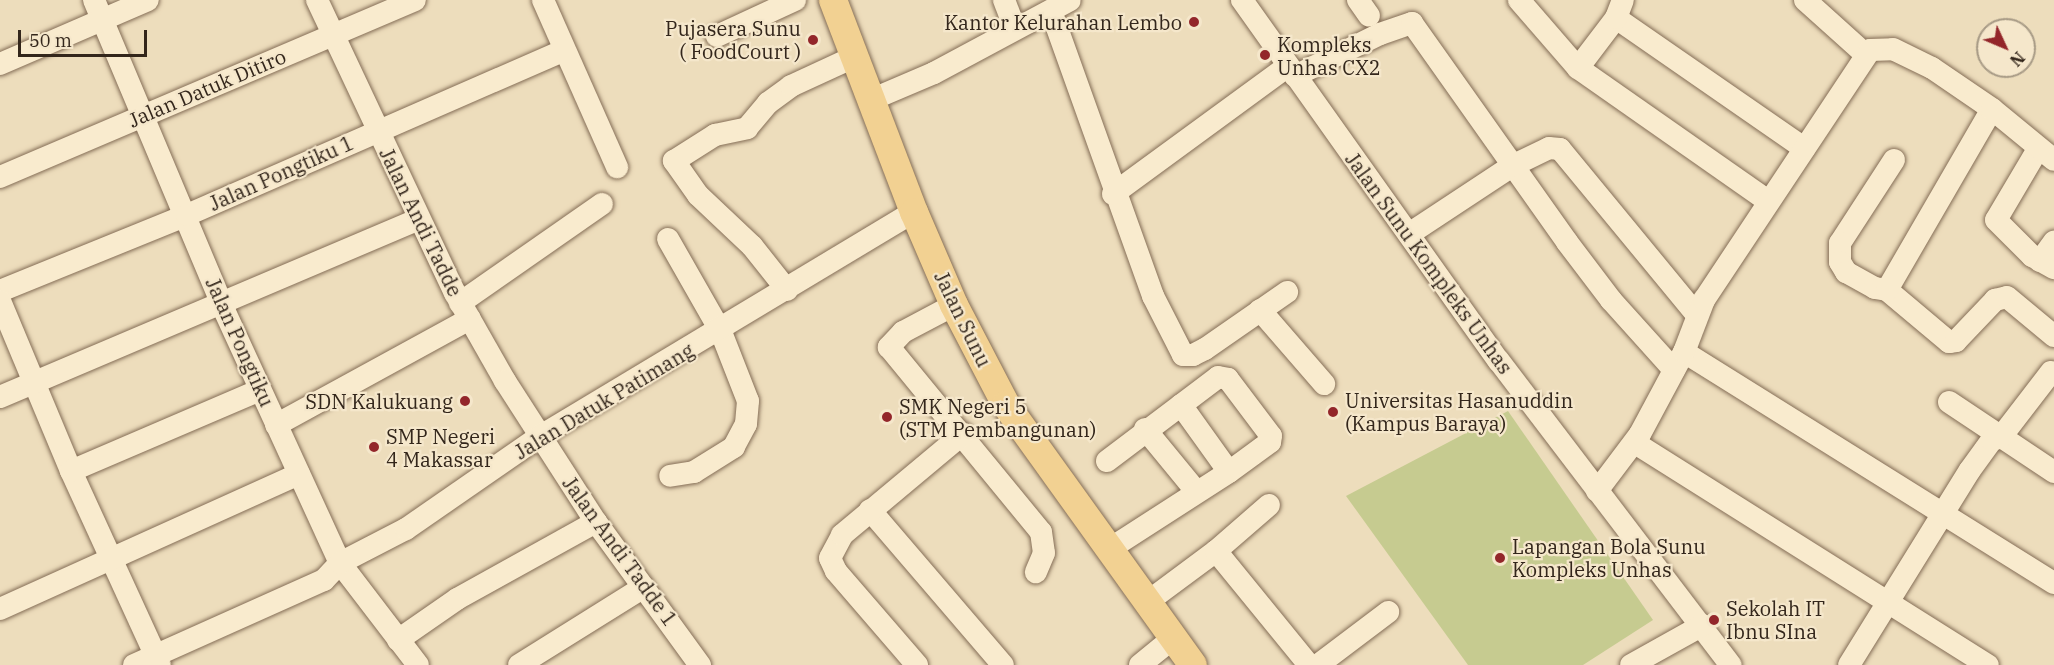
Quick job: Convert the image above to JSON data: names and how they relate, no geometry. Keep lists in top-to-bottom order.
{
  "streets": {
    "main road": ["Jalan Sunu"],
    "street": [
      "Jalan Datuk Ditiro",
      "Jalan Pongtiku 1",
      "Jalan Andi Tadde",
      "Jalan Sunu Kompleks Unhas",
      "Jalan Pongtiku",
      "Jalan Datuk Patimang",
      "Jalan Andi Tadde 1"
    ]
  },
  "crossings": [
    ["Jalan Datuk Ditiro", "Jalan Andi Tadde"],
    ["Jalan Datuk Ditiro", "Jalan Pongtiku"],
    ["Jalan Pongtiku 1", "Jalan Andi Tadde"],
    ["Jalan Pongtiku 1", "Jalan Pongtiku"],
    ["Jalan Andi Tadde", "Jalan Datuk Patimang"],
    ["Jalan Andi Tadde", "Jalan Andi Tadde 1"],
    ["Jalan Sunu", "Jalan Datuk Patimang"],
    ["Jalan Pongtiku", "Jalan Datuk Patimang"],
    ["Jalan Datuk Patimang", "Jalan Andi Tadde 1"]
  ],
  "places": [
    "Kantor Kelurahan Lembo",
    "Pujasera Sunu ( FoodCourt )",
    "Kompleks Unhas CX2",
    "SDN Kalukuang",
    "Universitas Hasanuddin (Kampus Baraya)",
    "SMK Negeri 5 (STM Pembangunan)",
    "SMP Negeri 4 Makassar",
    "Lapangan Bola Sunu Kompleks Unhas",
    "Sekolah IT Ibnu SIna"
  ],
  "scale_bar": "50 m",
  "north": "bottom right"
}
